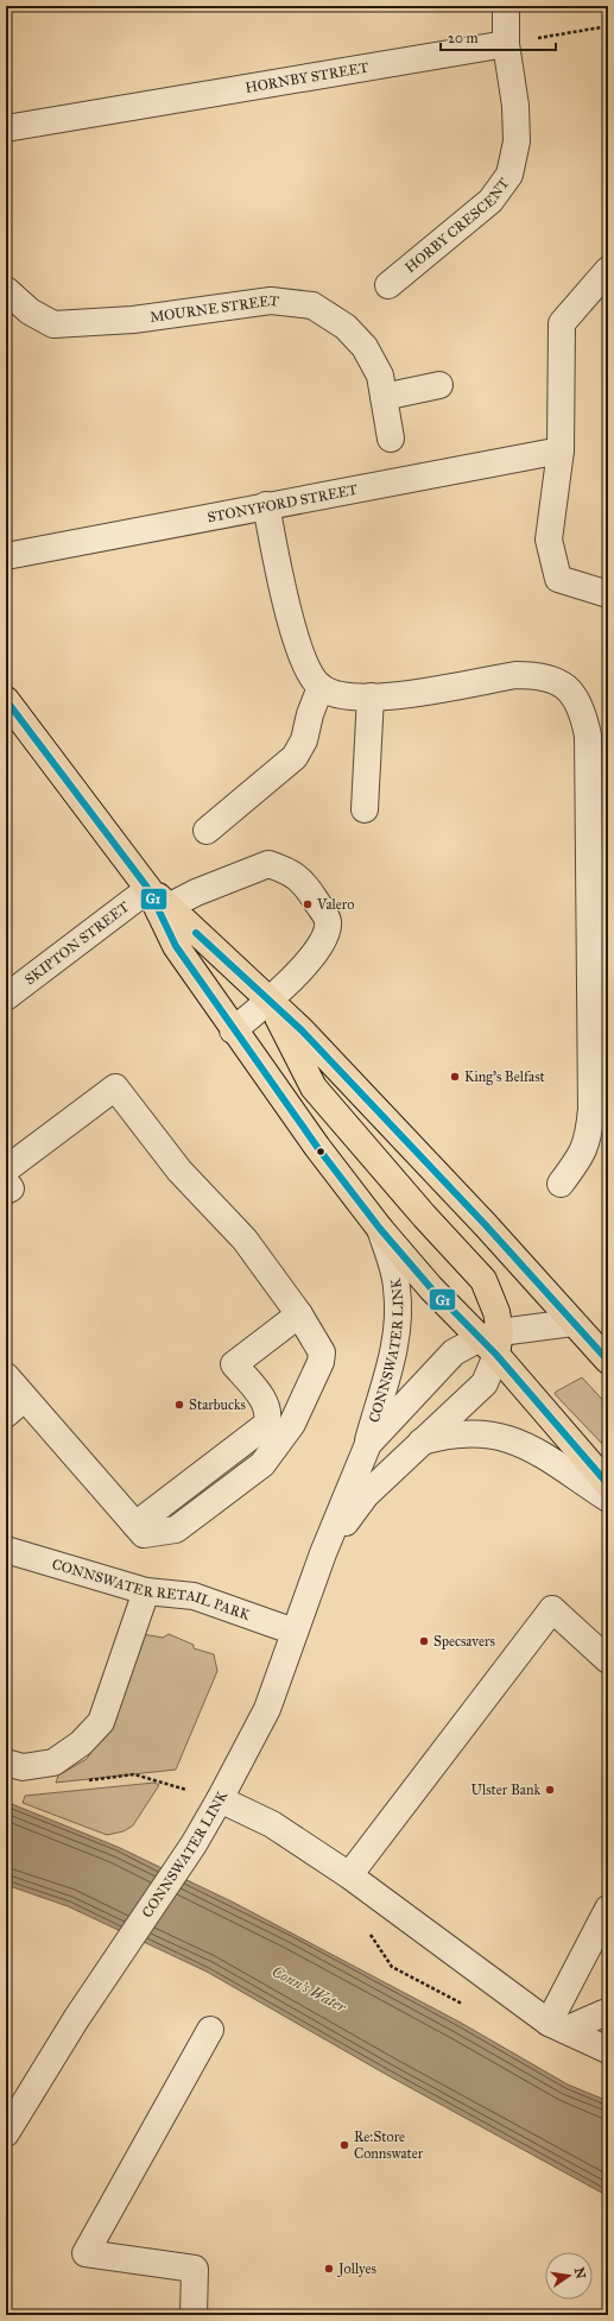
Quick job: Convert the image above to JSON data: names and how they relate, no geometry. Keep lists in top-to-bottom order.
{
  "streets": {
    "street": [
      "HORNBY STREET",
      "HORBY CRESCENT",
      "MOURNE STREET",
      "STONYFORD STREET",
      "SKIPTON STREET",
      "CONNSWATER LINK",
      "CONNSWATER RETAIL PARK"
    ]
  },
  "crossings": [
    ["HORNBY STREET", "HORBY CRESCENT"],
    ["CONNSWATER LINK", "CONNSWATER RETAIL PARK"]
  ],
  "water": ["Conn's Water"],
  "places": [
    "Valero",
    "King's Belfast",
    "Starbucks",
    "Specsavers",
    "Ulster Bank",
    "Re:Store Connswater",
    "Jollyes"
  ],
  "lines": ["transit line G1"],
  "scale_bar": "20 m",
  "north": "right"
}
